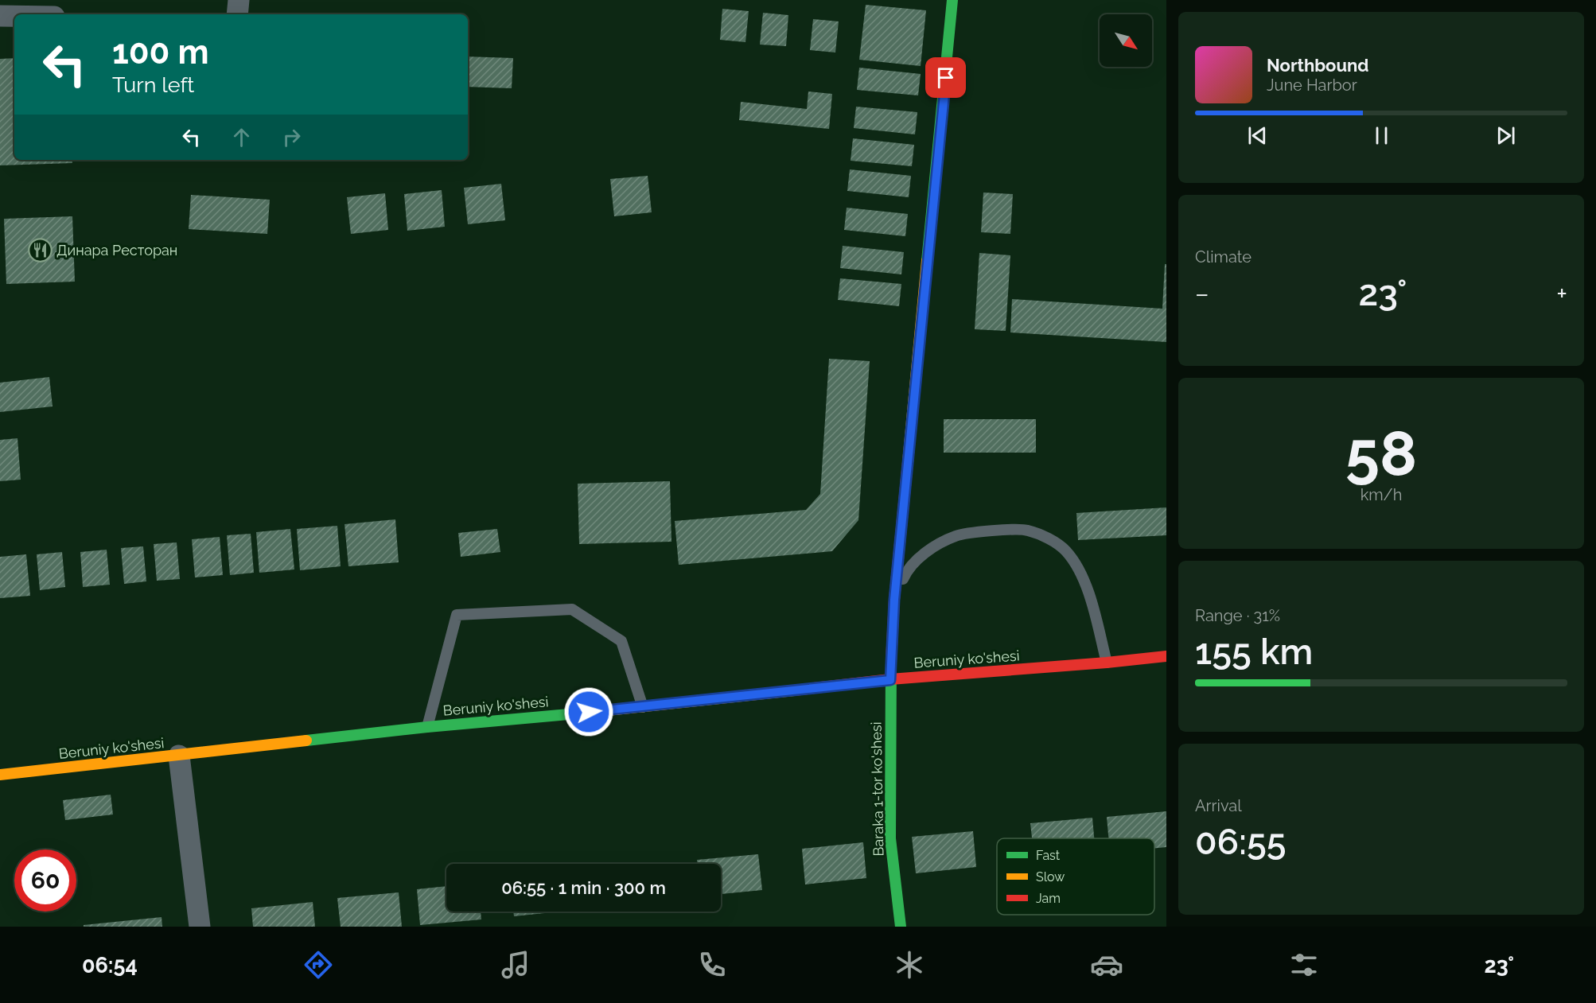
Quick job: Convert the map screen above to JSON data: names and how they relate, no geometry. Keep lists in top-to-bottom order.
{
  "streets": {
    "main road": ["Beruniy ko'shesi", "Baraka 1-tor ko'shesi"]
  },
  "crossings": [
    ["Beruniy ko'shesi", "Baraka 1-tor ko'shesi"]
  ],
  "places": {
    "restaurant": ["Динара Ресторан"]
  },
  "legend": ["Fast", "Slow", "Jam"],
  "north": "bottom right",
  "page": {
    "turn": ["100 m", "Turn left"],
    "song": ["Northbound", "June Harbor"],
    "tile": [
      "Climate",
      ["58", "km/h"],
      ["Range · 31%", "155 km"],
      ["Arrival", "06:55"]
    ],
    "heat": ["−", "23°", "+"],
    "limit": "60",
    "trip": "06:55 · 1 min · 300 m",
    "tabs": ["06:54", "23°"]
  }
}
